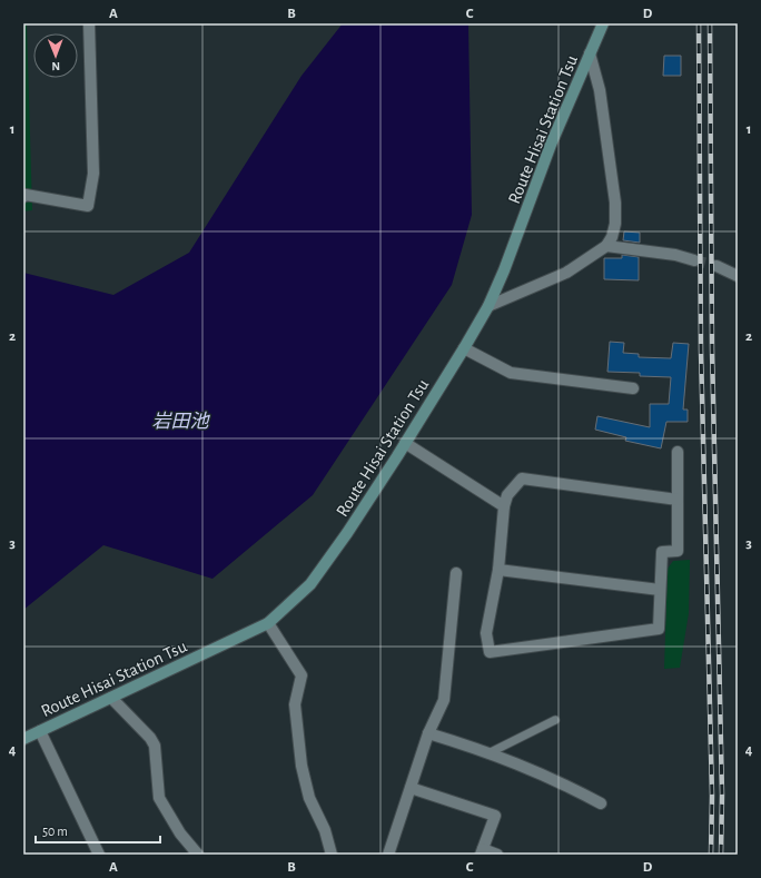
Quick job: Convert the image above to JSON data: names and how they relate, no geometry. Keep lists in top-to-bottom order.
{
  "streets": {
    "main road": ["Route Hisai Station Tsu"]
  },
  "water": ["岩田池"],
  "scale_bar": "50 m",
  "north": "bottom",
  "grid": {
    "columns": [
      "A",
      "B",
      "C",
      "D"
    ],
    "rows": [
      "1",
      "2",
      "3",
      "4"
    ]
  }
}
